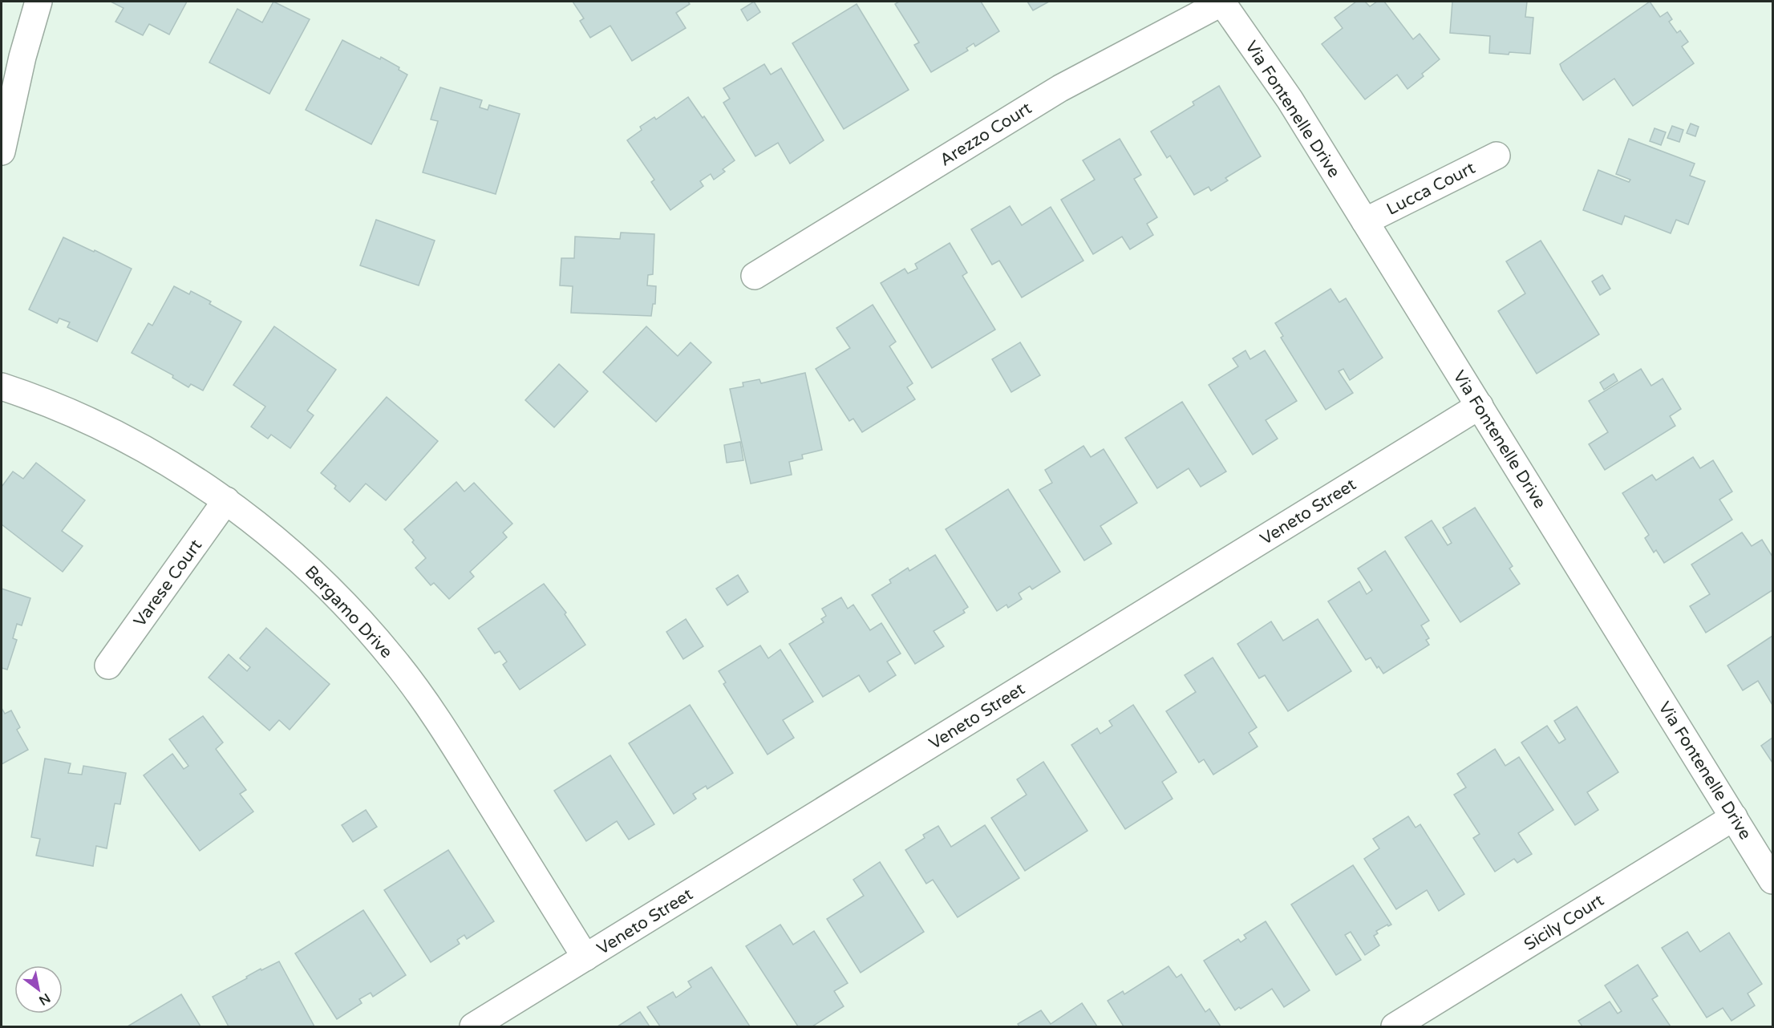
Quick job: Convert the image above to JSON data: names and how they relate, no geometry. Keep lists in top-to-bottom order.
{
  "streets": {
    "street": [
      "Via Fontenelle Drive",
      "Arezzo Court",
      "Lucca Court",
      "Veneto Street",
      "Varese Court",
      "Bergamo Drive",
      "Sicily Court"
    ]
  },
  "crossings": [
    ["Via Fontenelle Drive", "Arezzo Court"],
    ["Via Fontenelle Drive", "Lucca Court"],
    ["Via Fontenelle Drive", "Veneto Street"],
    ["Via Fontenelle Drive", "Sicily Court"],
    ["Veneto Street", "Bergamo Drive"],
    ["Varese Court", "Bergamo Drive"]
  ],
  "north": "bottom right"
}
